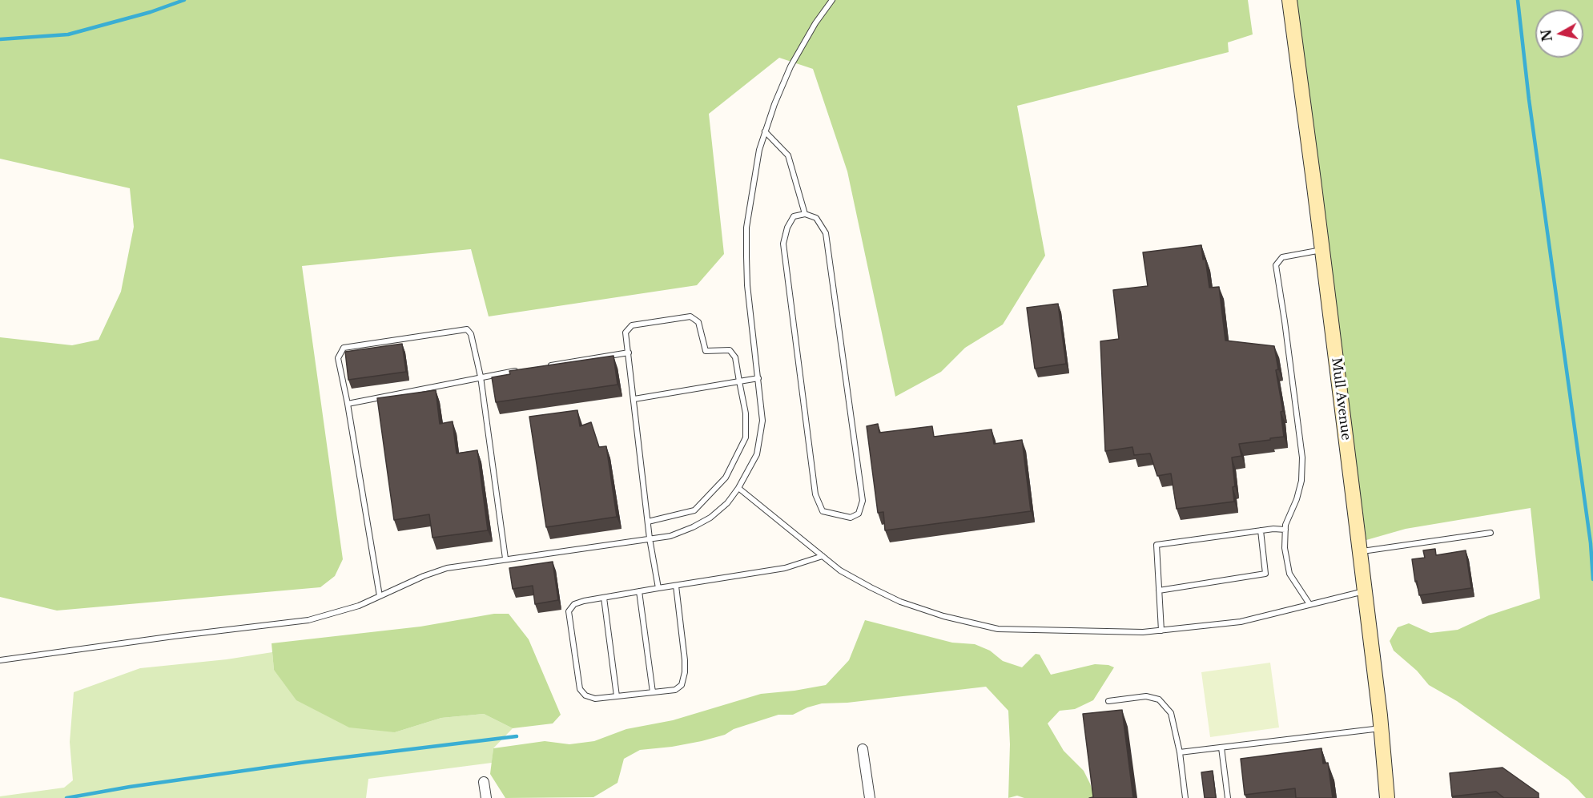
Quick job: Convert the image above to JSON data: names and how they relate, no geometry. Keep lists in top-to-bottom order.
{
  "streets": {
    "street": ["Mull Avenue"]
  },
  "north": "left"
}
